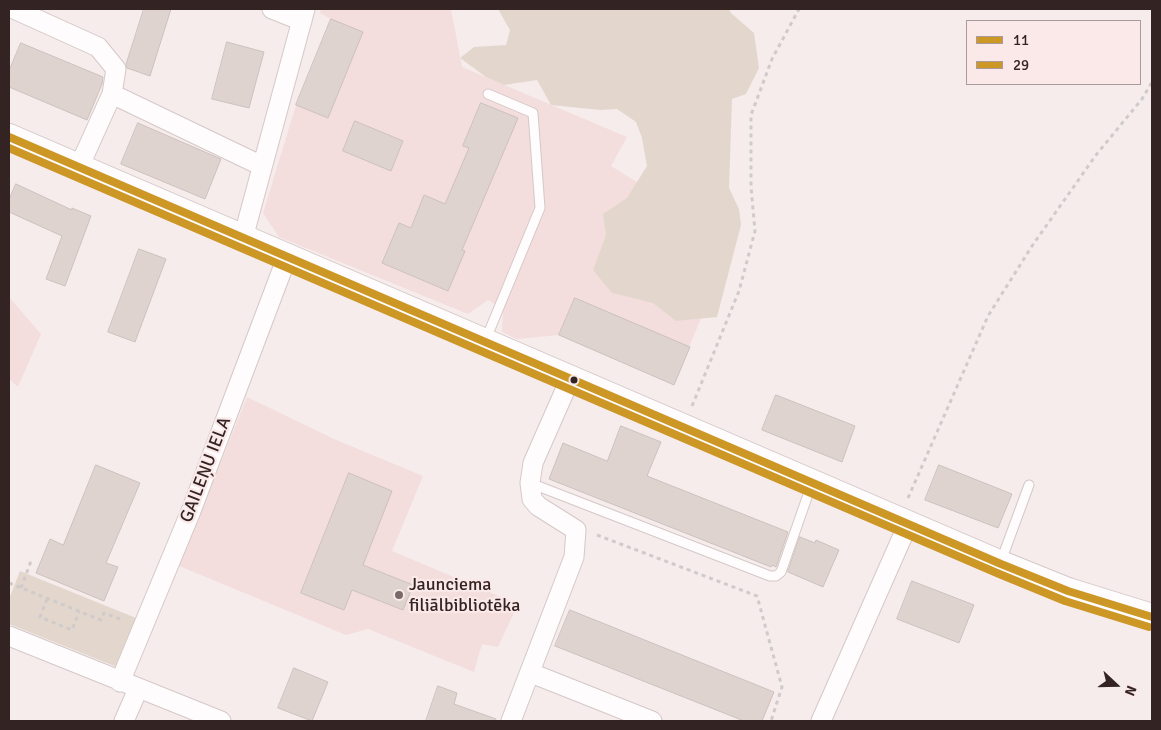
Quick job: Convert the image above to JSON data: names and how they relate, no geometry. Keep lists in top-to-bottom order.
{
  "streets": {
    "street": ["GAILEŅU IELA"]
  },
  "places": ["Jaunciema filiālbibliotēka"],
  "lines": ["transit line 11", "transit line 29"],
  "legend": ["11", "29"],
  "north": "right"
}
